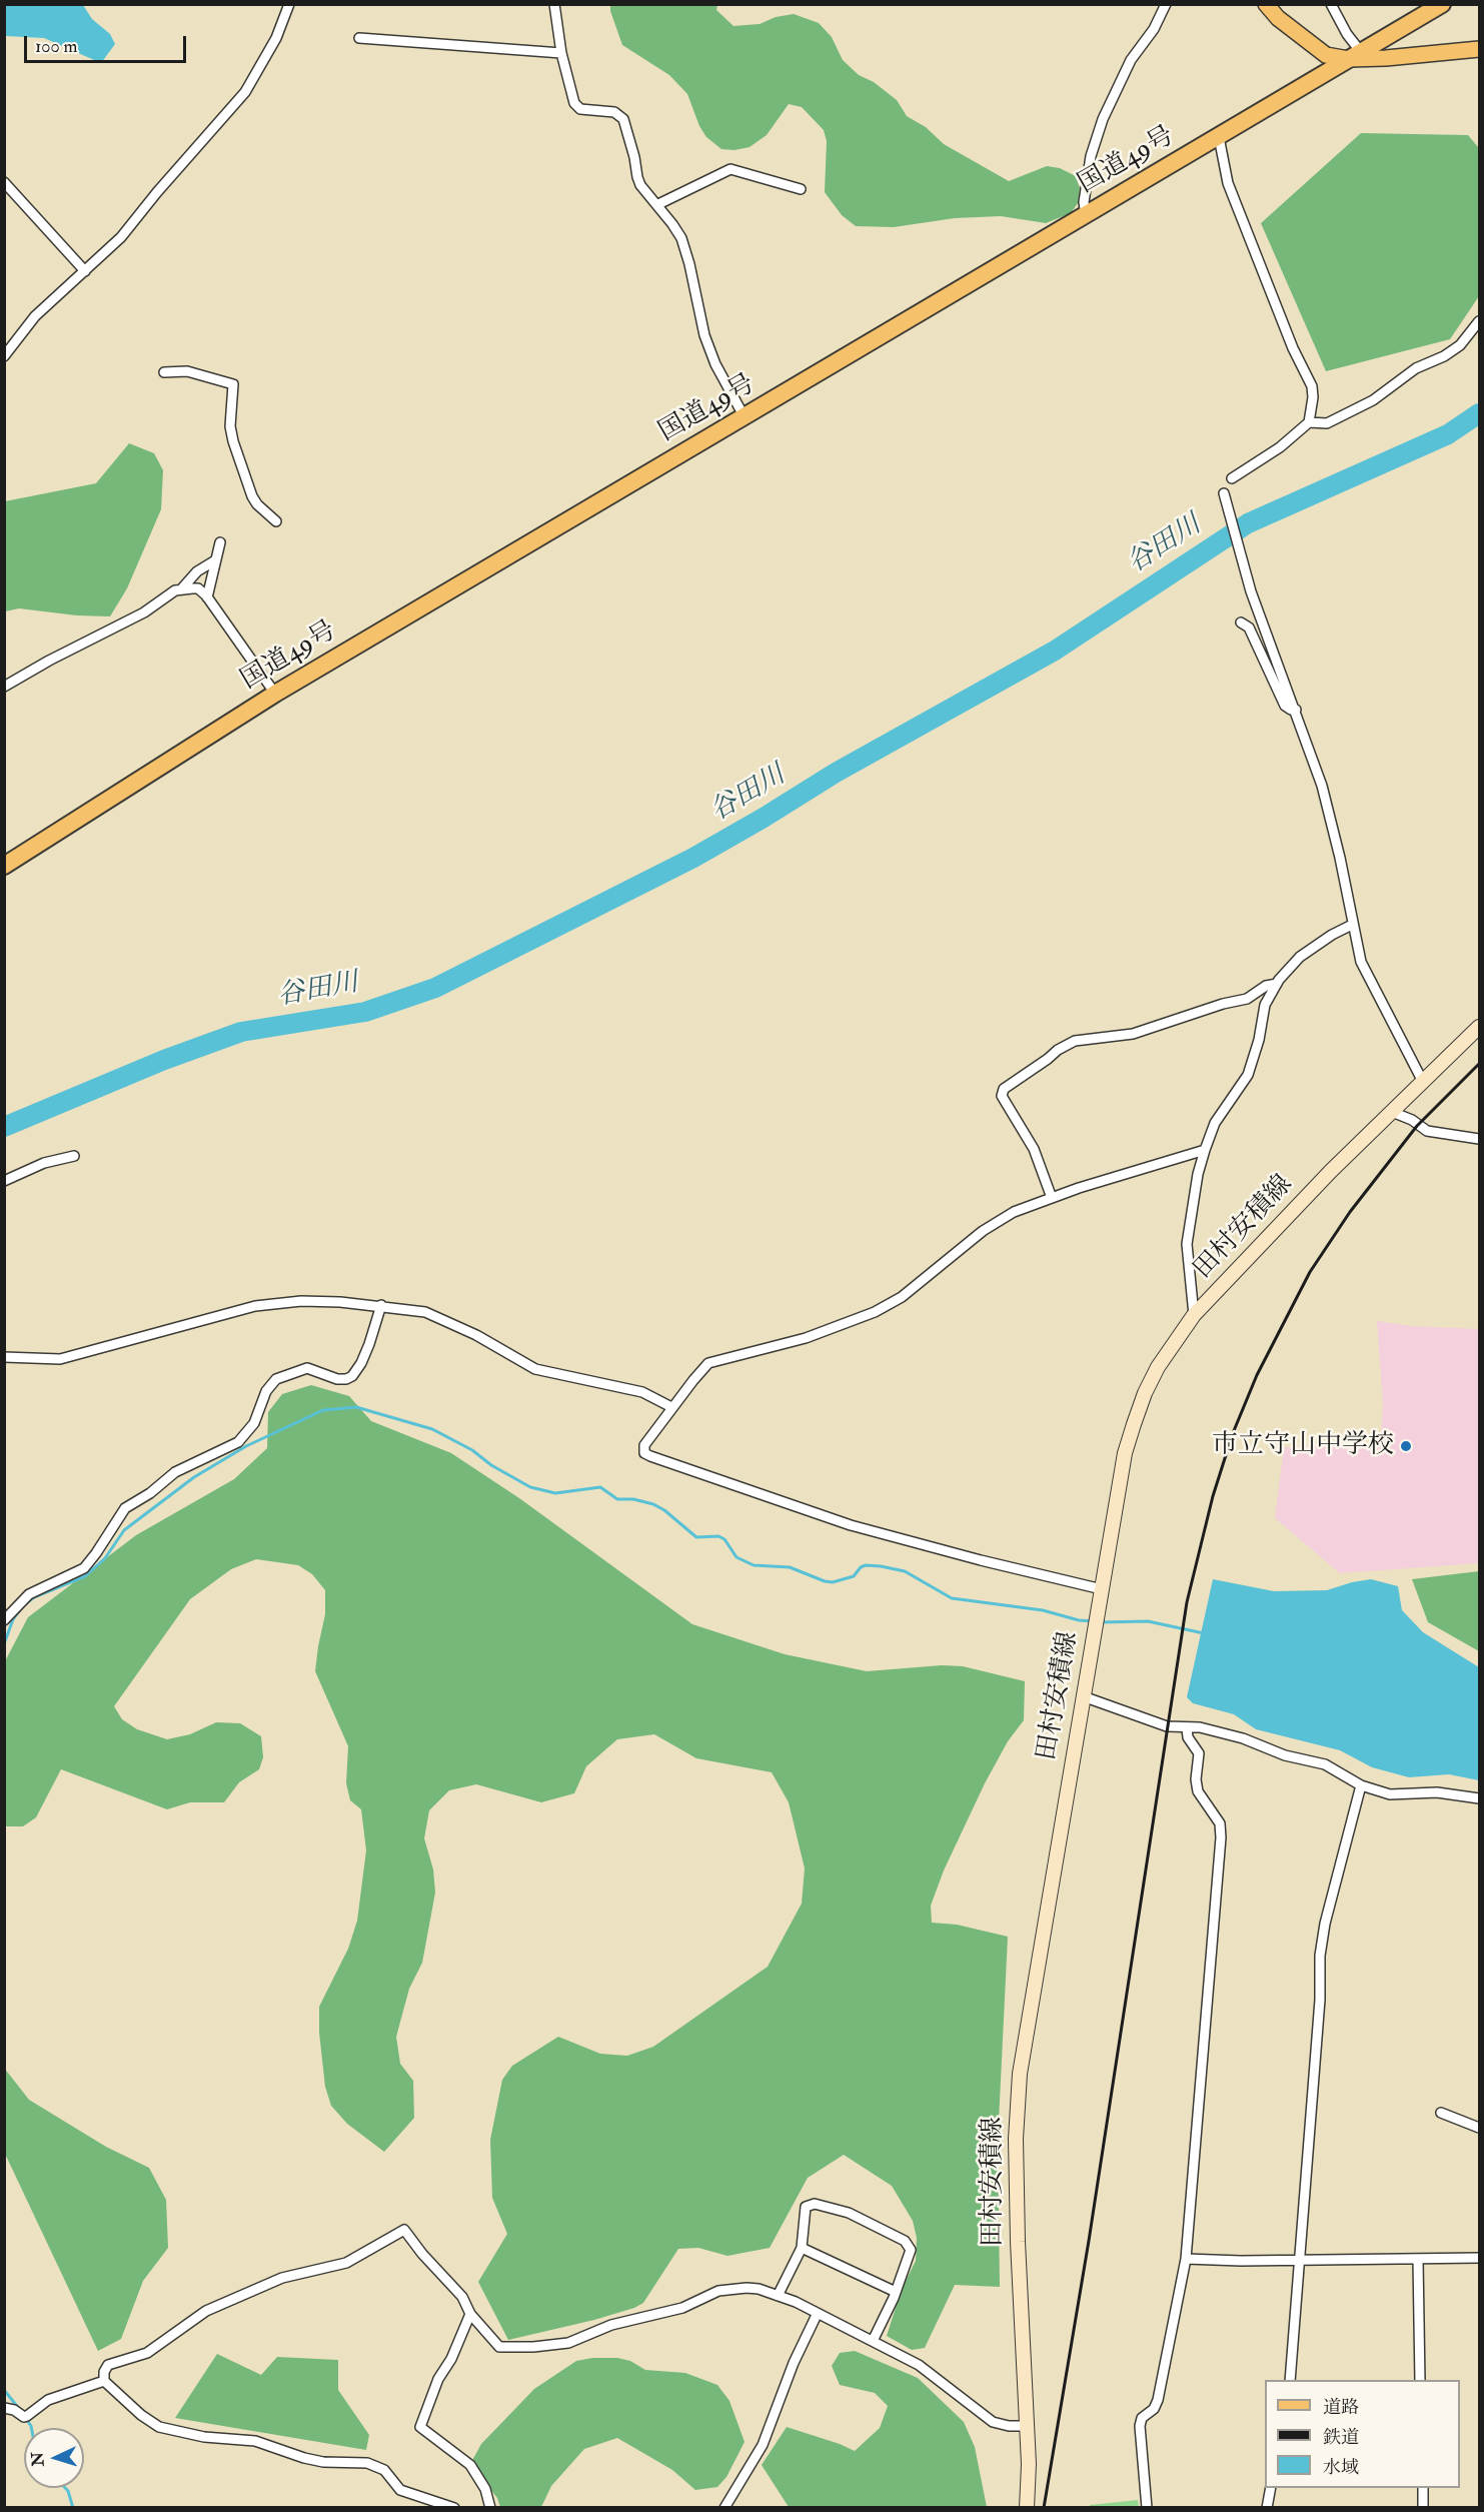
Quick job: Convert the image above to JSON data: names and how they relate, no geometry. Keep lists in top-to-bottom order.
{
  "streets": {
    "highway": ["国道49号"],
    "main road": ["田村安積線"]
  },
  "water": ["谷田川"],
  "places": ["市立守山中学校"],
  "legend": ["道路", "鉄道", "水域"],
  "scale_bar": "100 m",
  "north": "left"
}
